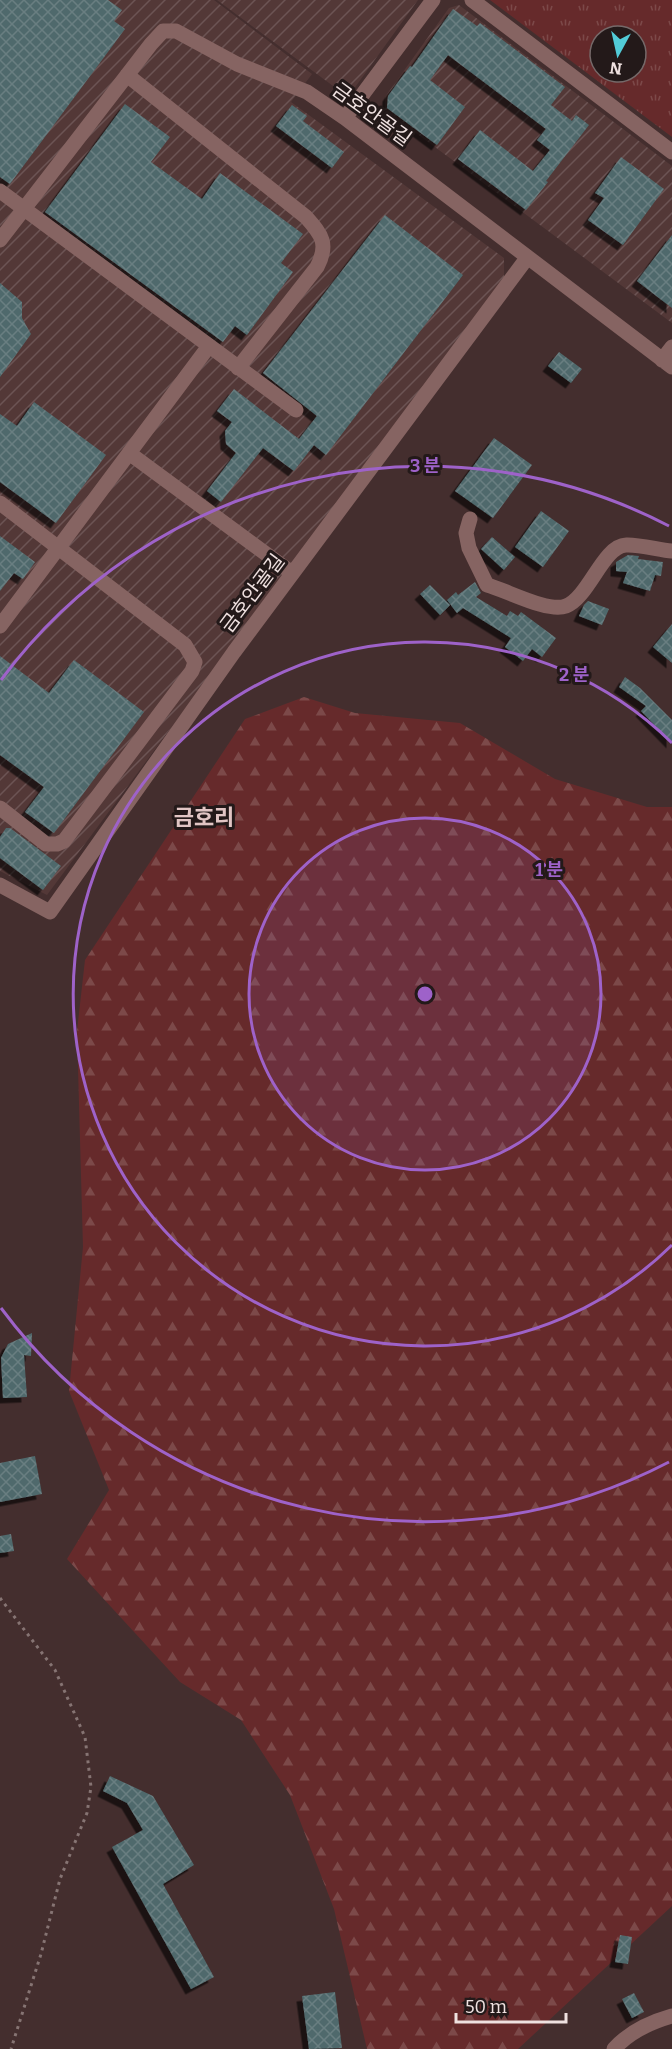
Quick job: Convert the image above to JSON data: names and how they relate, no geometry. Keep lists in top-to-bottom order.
{
  "streets": {
    "street": ["금호안골길"]
  },
  "districts": ["금호리"],
  "scale_bar": "50 m",
  "north": "bottom",
  "rings": ["3 분", "2 분", "1 분"]
}
